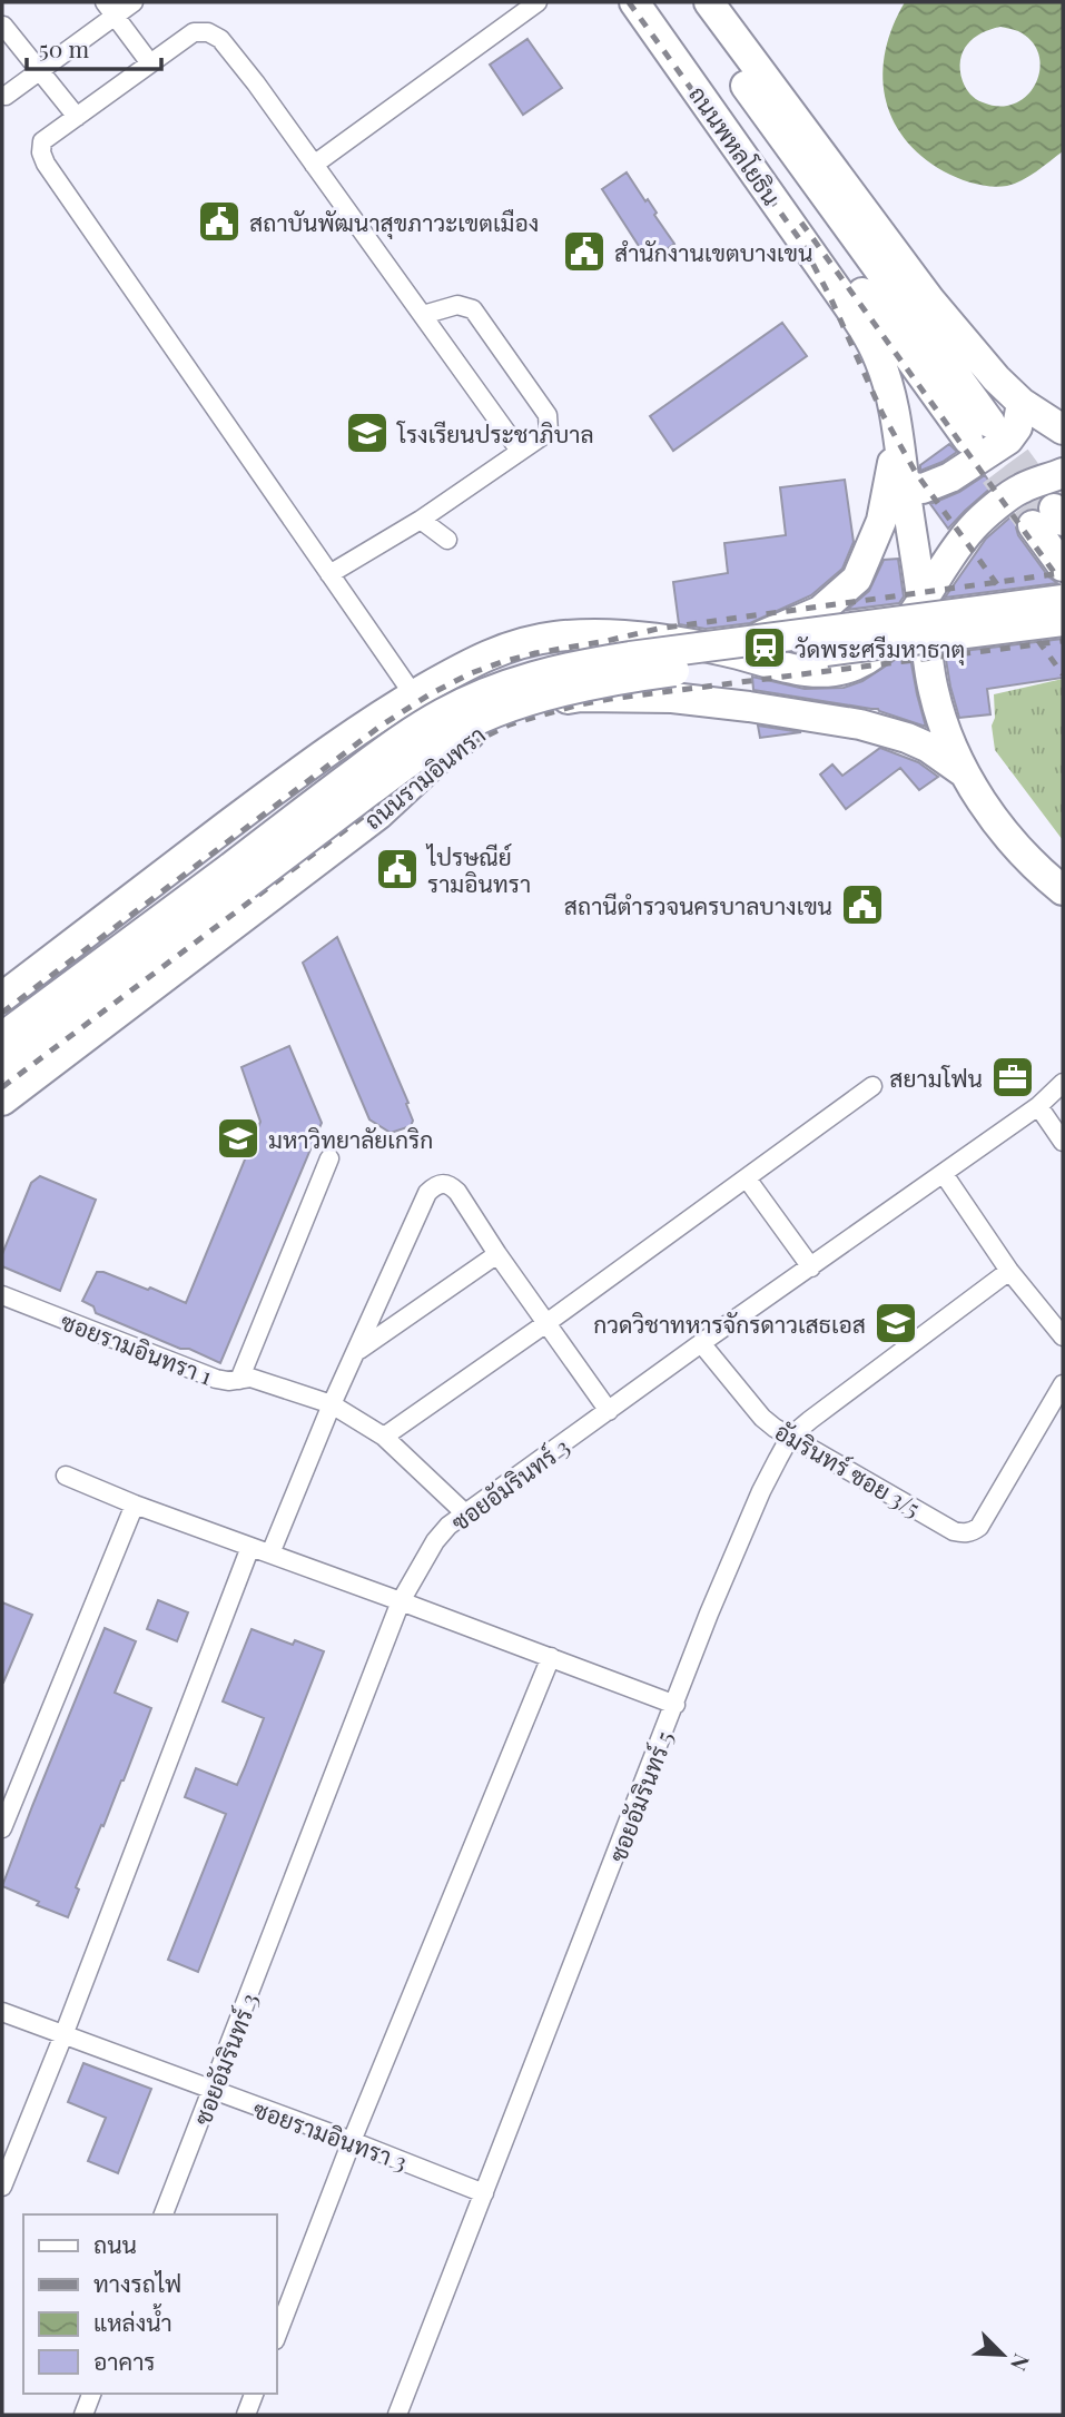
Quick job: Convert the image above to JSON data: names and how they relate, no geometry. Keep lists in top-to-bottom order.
{
  "streets": {
    "main road": ["ถนนพหลโยธิน", "ถนนรามอินทรา"],
    "street": [
      "ซอยรามอินทรา 1",
      "อัมรินทร์ ซอย 3/5",
      "ซอยอัมรินทร์ 3",
      "ซอยอัมรินทร์ 5",
      "ซอยรามอินทรา 3"
    ]
  },
  "crossings": [
    ["ถนนพหลโยธิน", "ถนนรามอินทรา"],
    ["ซอยรามอินทรา 1", "ซอยอัมรินทร์ 3"],
    ["อัมรินทร์ ซอย 3/5", "ซอยอัมรินทร์ 3"],
    ["อัมรินทร์ ซอย 3/5", "ซอยอัมรินทร์ 5"],
    ["ซอยอัมรินทร์ 3", "ซอยรามอินทรา 3"],
    ["ซอยอัมรินทร์ 5", "ซอยรามอินทรา 3"]
  ],
  "places": {
    "public building": [
      "สถาบันพัฒนาสุขภาวะเขตเมือง",
      "สำนักงานเขตบางเขน",
      "ไปรษณีย์ รามอินทรา",
      "สถานีตำรวจนครบาลบางเขน"
    ],
    "school or university": ["โรงเรียนประชาภิบาล", "มหาวิทยาลัยเกริก", "กวดวิชาทหารจักรดาวเสธเอส"],
    "station": ["วัดพระศรีมหาธาตุ"],
    "office": ["สยามโฟน"]
  },
  "legend": [
    "ถนน",
    "ทางรถไฟ",
    "แหล่งน้ำ",
    "อาคาร"
  ],
  "scale_bar": "50 m",
  "north": "bottom right"
}
